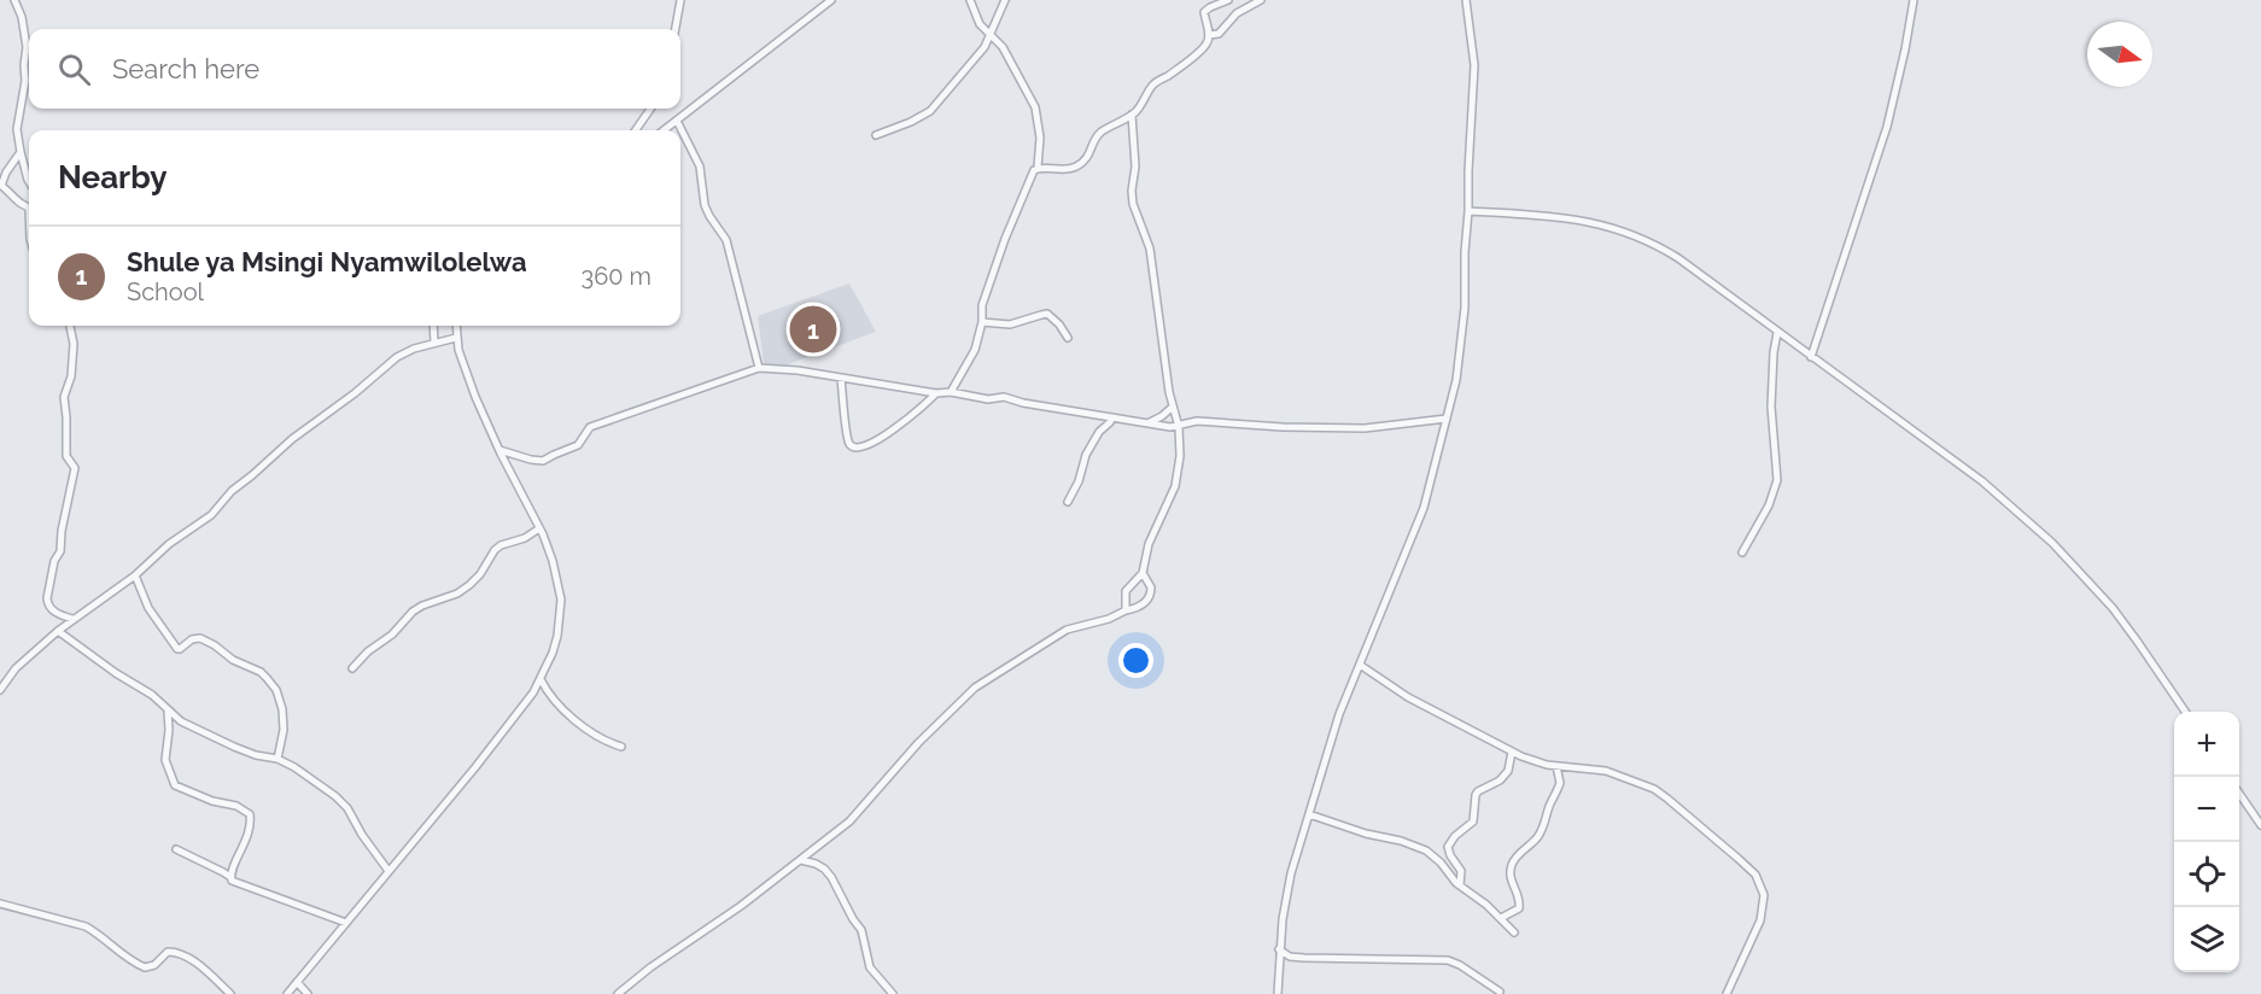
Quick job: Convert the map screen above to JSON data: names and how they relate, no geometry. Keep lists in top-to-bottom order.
{
  "north": "right",
  "page": {
    "search": "Search here",
    "heading": "Nearby",
    "list": [
      {
        "mark": "1",
        "name": "Shule ya Msingi Nyamwilolelwa",
        "note": "School",
        "value": "360 m"
      }
    ],
    "pins": "1",
    "map_buttons": ["+", "−"]
  }
}
